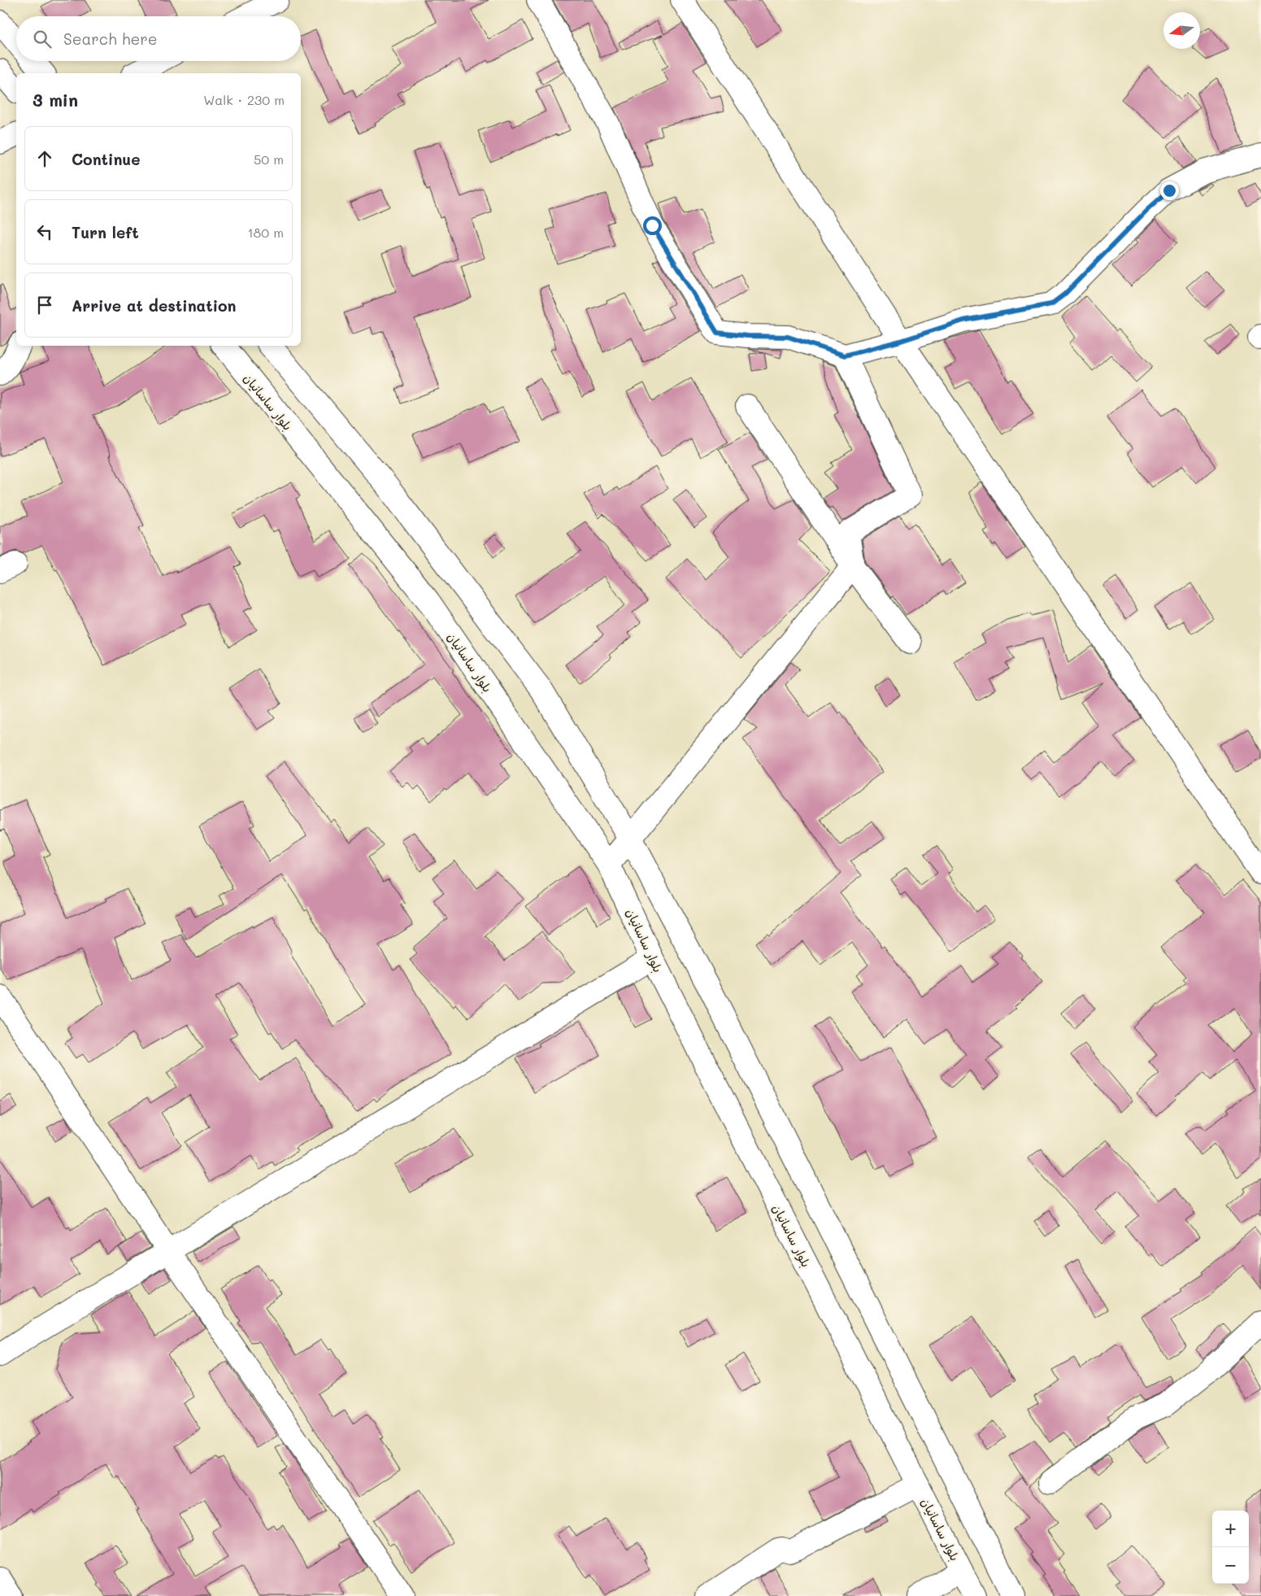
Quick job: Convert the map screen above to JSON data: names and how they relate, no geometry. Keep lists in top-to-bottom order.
{
  "streets": {
    "main road": ["بلوار ساسانیان"]
  },
  "north": "left",
  "page": {
    "search": "Search here",
    "heading": ["3 min", "Walk · 230 m"],
    "list": [
      ["Continue", "50 m"],
      ["Turn left", "180 m"],
      "Arrive at destination"
    ],
    "map_buttons": ["+", "−"]
  }
}
